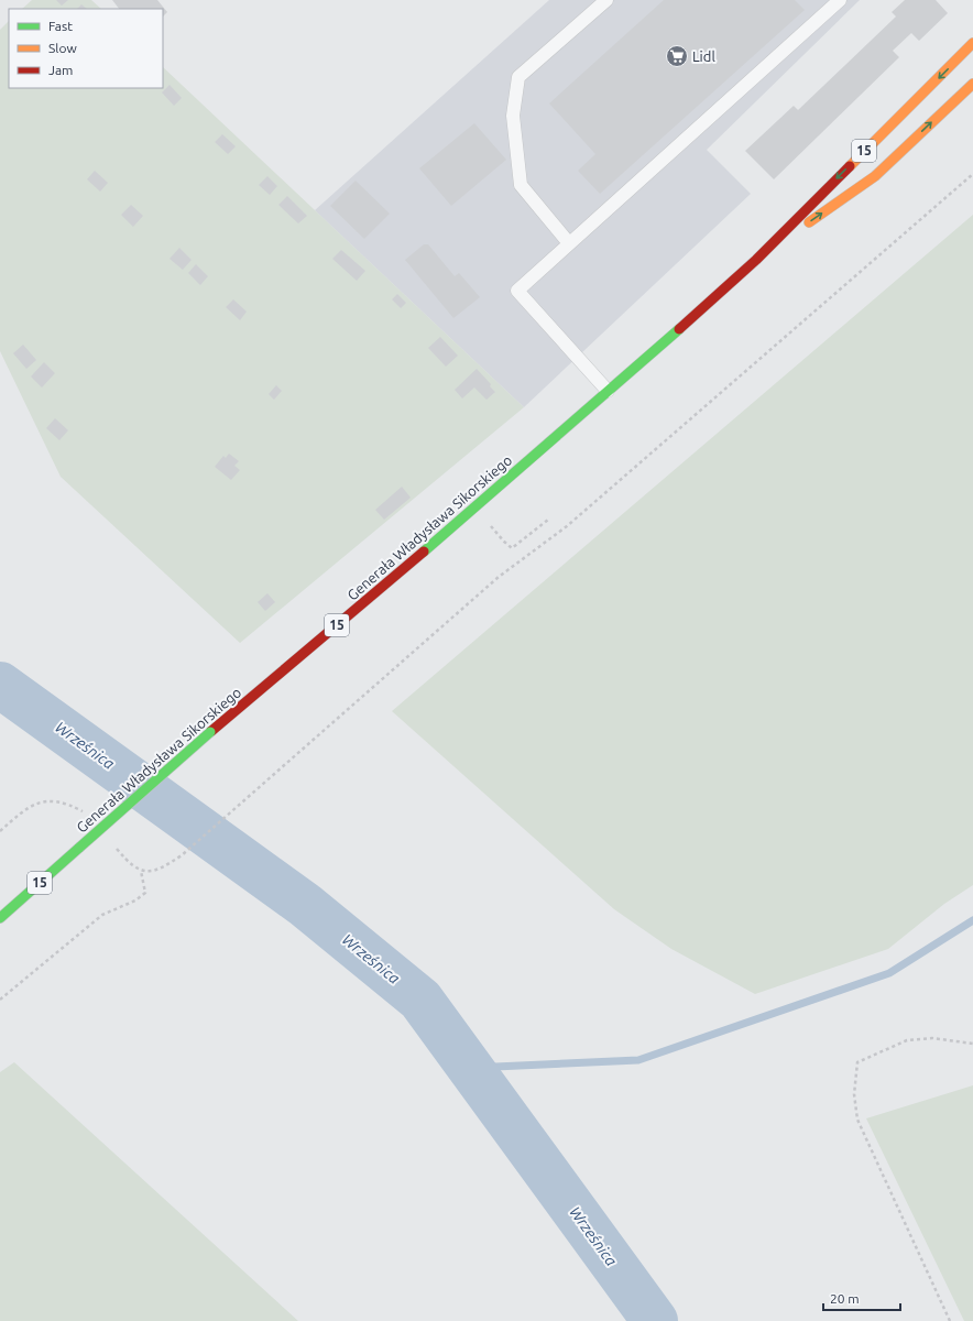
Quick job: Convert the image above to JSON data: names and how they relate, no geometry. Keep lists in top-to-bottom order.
{
  "streets": {
    "main road": ["15", "Generała Władysława Sikorskiego"]
  },
  "water": ["Wrześnica"],
  "places": {
    "supermarket": ["Lidl"]
  },
  "legend": ["Fast", "Slow", "Jam"],
  "scale_bar": "20 m"
}
